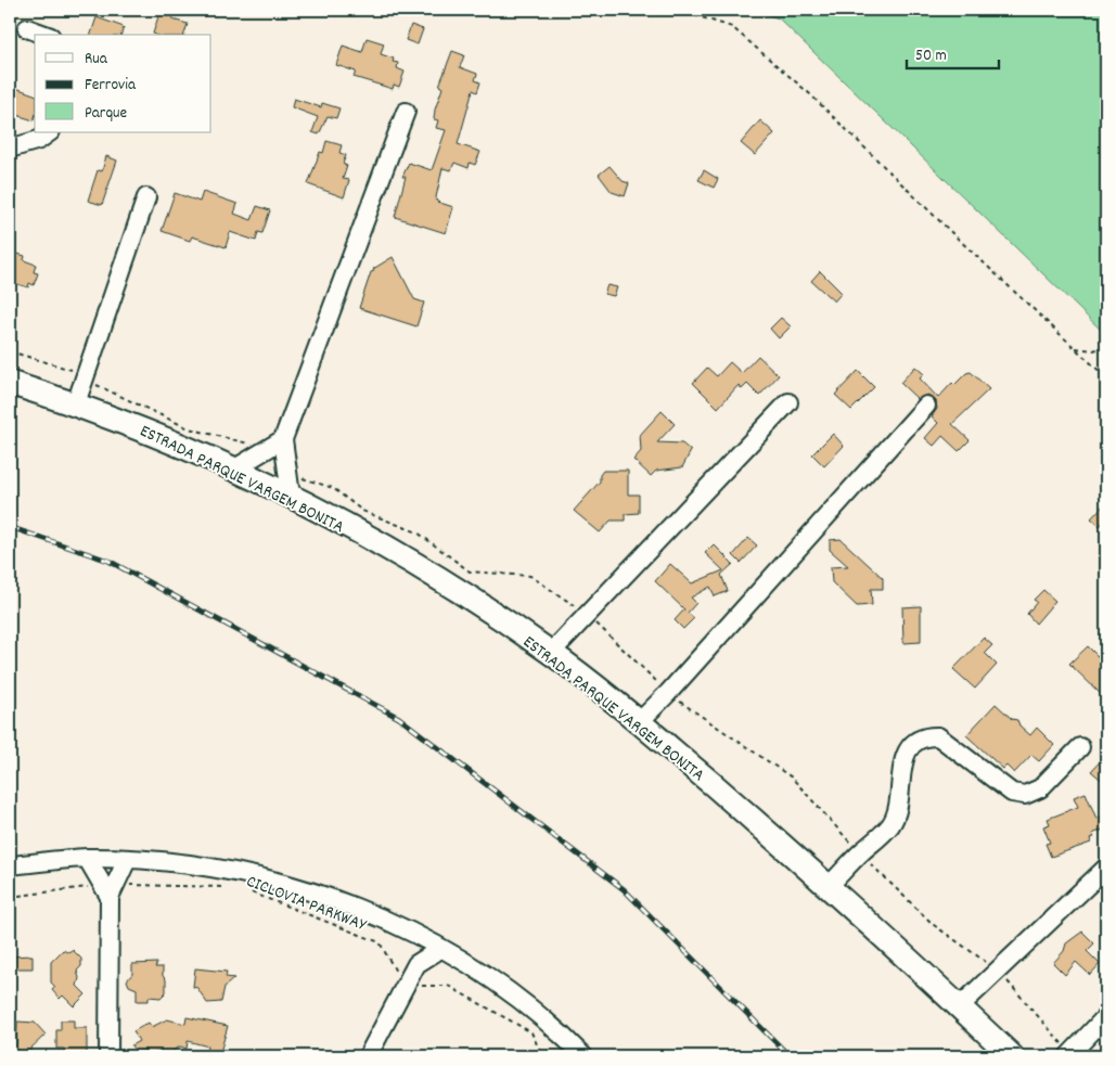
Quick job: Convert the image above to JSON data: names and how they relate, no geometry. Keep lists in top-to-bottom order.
{
  "streets": {
    "main road": ["ESTRADA PARQUE VARGEM BONITA"],
    "path": ["CICLOVIA PARKWAY"]
  },
  "legend": ["Rua", "Ferrovia", "Parque"],
  "scale_bar": "50 m"
}
